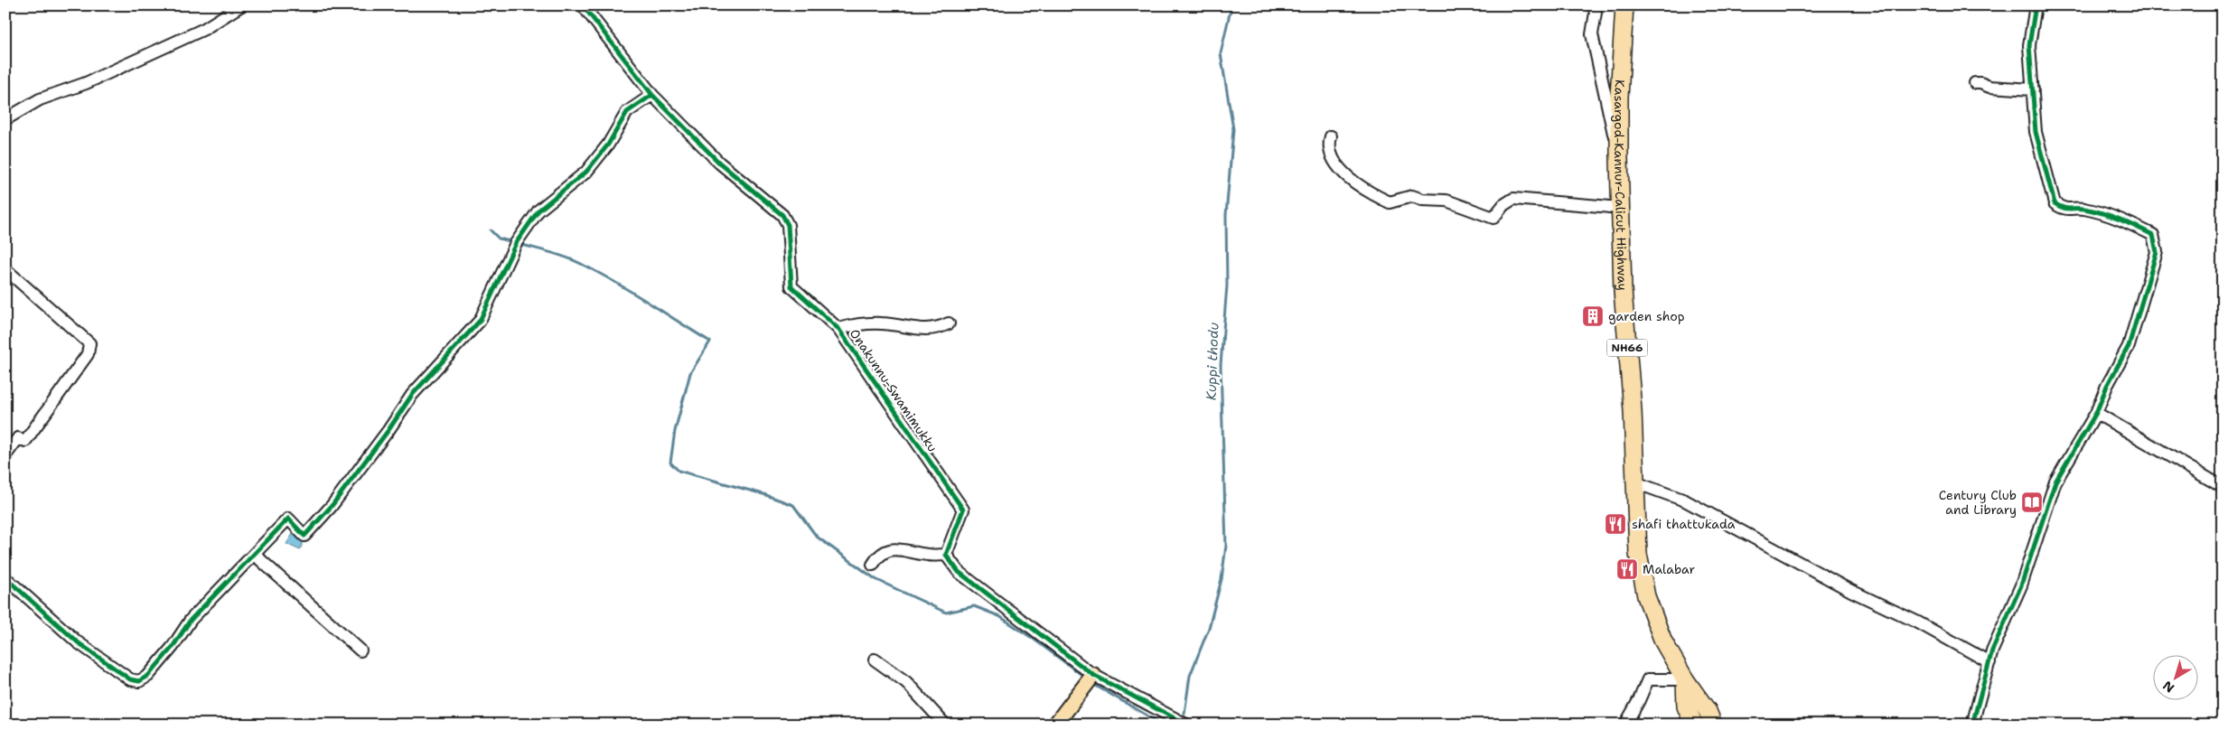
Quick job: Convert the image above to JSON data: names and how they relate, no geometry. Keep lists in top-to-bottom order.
{
  "streets": {
    "highway": ["Kasargod-Kannur-Calicut Highway", "NH66"],
    "street": ["Onakunnu-Swamimukku"]
  },
  "water": ["Kuppi thodu"],
  "places": {
    "building": ["garden shop"],
    "library": ["Century Club and Library"],
    "restaurant": ["shafi thattukada", "Malabar"]
  },
  "north": "bottom left"
}
